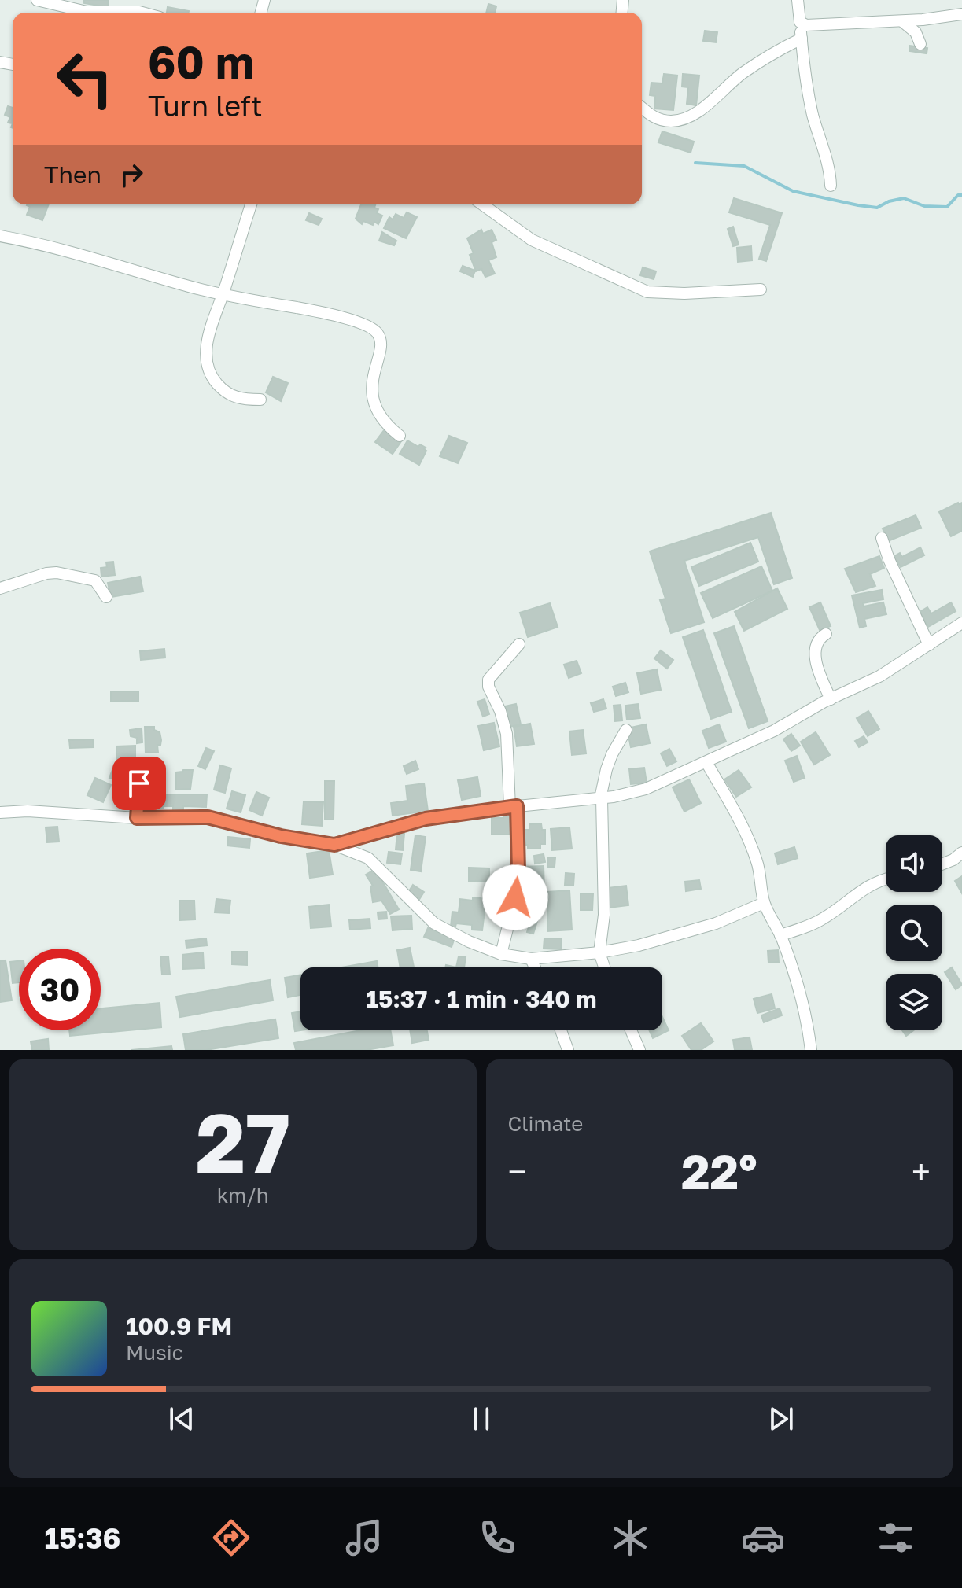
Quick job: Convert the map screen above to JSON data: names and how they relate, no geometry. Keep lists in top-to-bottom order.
{
  "page": {
    "turn": ["60 m", "Turn left"],
    "then": "Then",
    "limit": "30",
    "trip": "15:37 · 1 min · 340 m",
    "tile": [
      ["27", "km/h"],
      "Climate"
    ],
    "heat": ["−", "22°", "+"],
    "song": ["100.9 FM", "Music"],
    "tabs": "15:36"
  }
}
